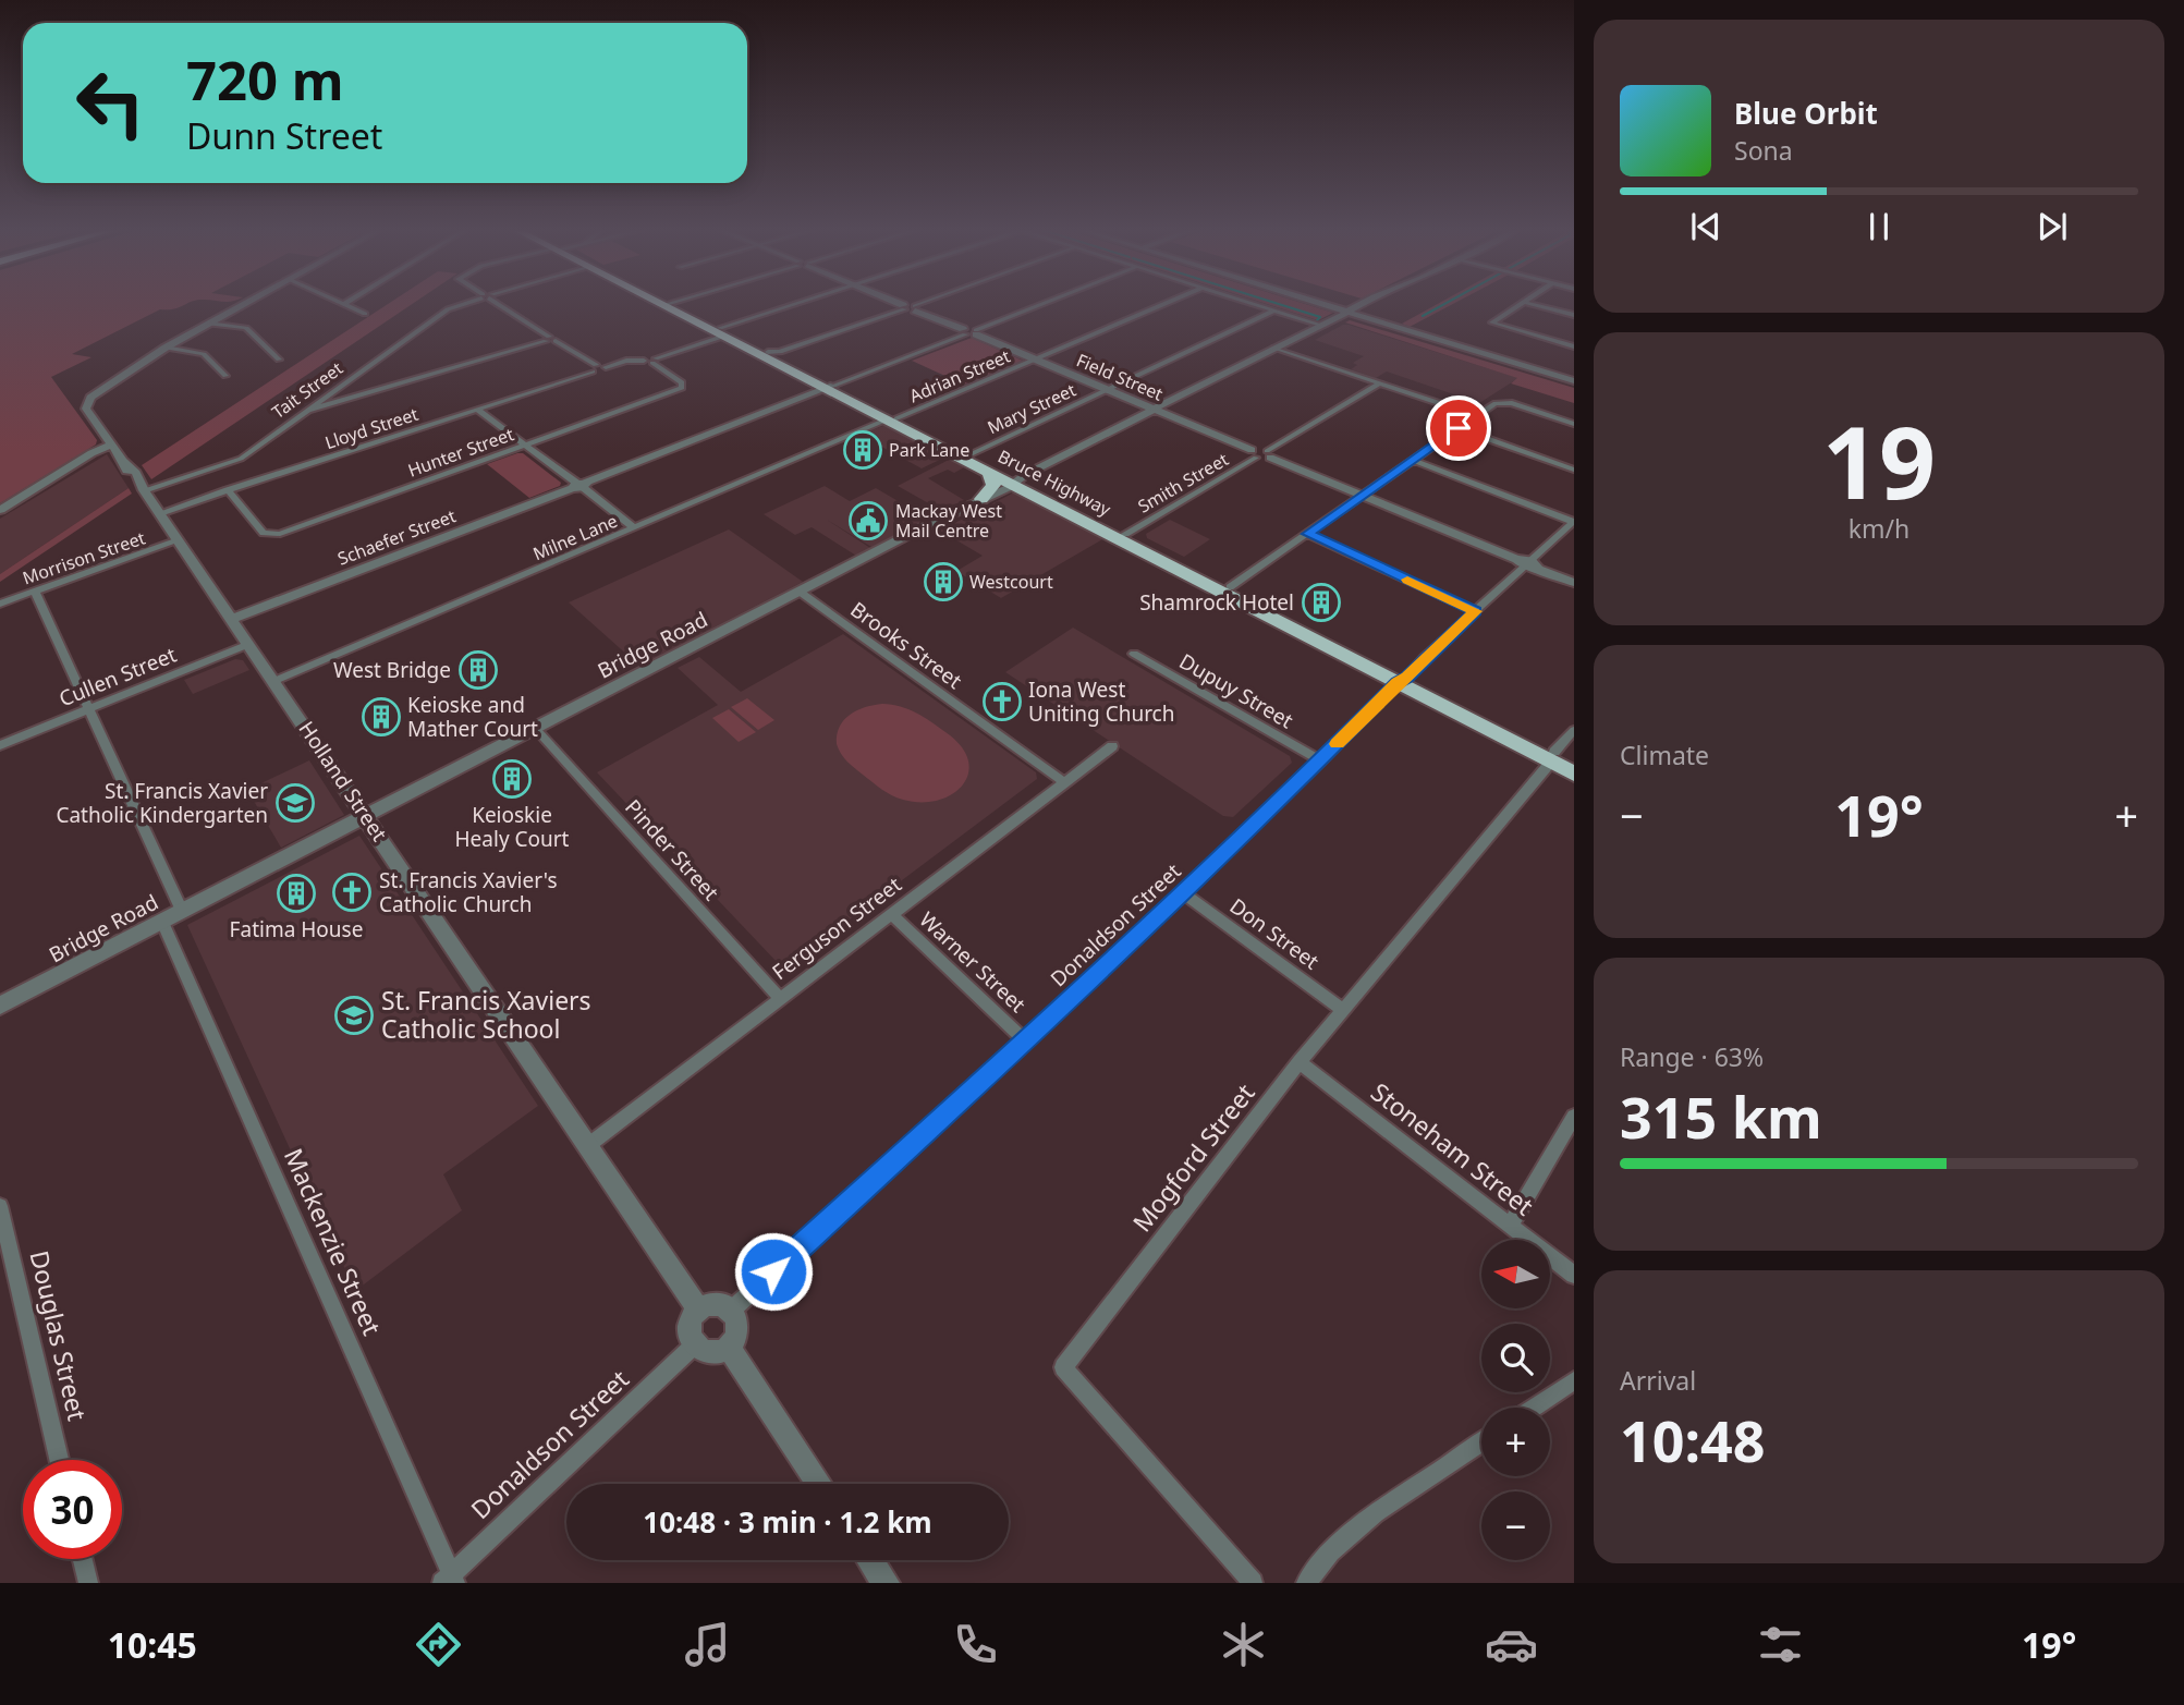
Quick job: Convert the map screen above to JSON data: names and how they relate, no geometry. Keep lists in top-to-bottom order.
{
  "streets": {
    "highway": ["Bruce Highway"],
    "street": [
      "Adrian Street",
      "Field Street",
      "Tait Street",
      "Mary Street",
      "Lloyd Street",
      "Hunter Street",
      "Smith Street",
      "Schaefer Street",
      "Milne Lane",
      "Morrison Street",
      "Bridge Road",
      "Brooks Street",
      "Cullen Street",
      "Dupuy Street",
      "Holland Street",
      "Pinder Street",
      "Donaldson Street",
      "Ferguson Street",
      "Don Street",
      "Warner Street",
      "Stoneham Street",
      "Mogford Street",
      "Mackenzie Street",
      "Douglas Street"
    ]
  },
  "crossings": [
    ["Adrian Street", "Field Street"],
    ["Adrian Street", "Bruce Highway"],
    ["Adrian Street", "Milne Lane"],
    ["Field Street", "Mary Street"],
    ["Field Street", "Smith Street"],
    ["Field Street", "Bridge Road"],
    ["Tait Street", "Holland Street"],
    ["Mary Street", "Bruce Highway"],
    ["Lloyd Street", "Hunter Street"],
    ["Lloyd Street", "Holland Street"],
    ["Bruce Highway", "Smith Street"],
    ["Bruce Highway", "Schaefer Street"],
    ["Bruce Highway", "Milne Lane"],
    ["Bruce Highway", "Bridge Road"],
    ["Bruce Highway", "Donaldson Street"],
    ["Bruce Highway", "Mogford Street"],
    ["Schaefer Street", "Holland Street"],
    ["Milne Lane", "Holland Street"],
    ["Morrison Street", "Holland Street"],
    ["Bridge Road", "Brooks Street"],
    ["Bridge Road", "Holland Street"],
    ["Bridge Road", "Pinder Street"],
    ["Bridge Road", "Mackenzie Street"],
    ["Brooks Street", "Ferguson Street"],
    ["Cullen Street", "Holland Street"],
    ["Dupuy Street", "Donaldson Street"],
    ["Holland Street", "Donaldson Street"],
    ["Holland Street", "Ferguson Street"],
    ["Pinder Street", "Ferguson Street"],
    ["Donaldson Street", "Don Street"],
    ["Donaldson Street", "Warner Street"],
    ["Donaldson Street", "Mackenzie Street"],
    ["Ferguson Street", "Warner Street"],
    ["Don Street", "Mogford Street"],
    ["Stoneham Street", "Mogford Street"]
  ],
  "places": {
    "building": [
      "Park Lane",
      "Westcourt",
      "Shamrock Hotel",
      "West Bridge",
      "Keioske and Mather Court",
      "Keioskie Healy Court",
      "Fatima House"
    ],
    "public building": ["Mackay West Mail Centre"],
    "church": ["Iona West Uniting Church", "St. Francis Xavier's Catholic Church"],
    "school or university": ["St. Francis Xavier Catholic Kindergarten", "St. Francis Xaviers Catholic School"]
  },
  "north": "left",
  "page": {
    "turn": ["720 m", "Dunn Street"],
    "song": ["Blue Orbit", "Sona"],
    "tile": [
      ["19", "km/h"],
      "Climate",
      ["Range · 63%", "315 km"],
      ["Arrival", "10:48"]
    ],
    "heat": ["−", "19°", "+"],
    "map_buttons": ["+", "−"],
    "limit": "30",
    "trip": "10:48 · 3 min · 1.2 km",
    "tabs": ["10:45", "19°"]
  }
}
